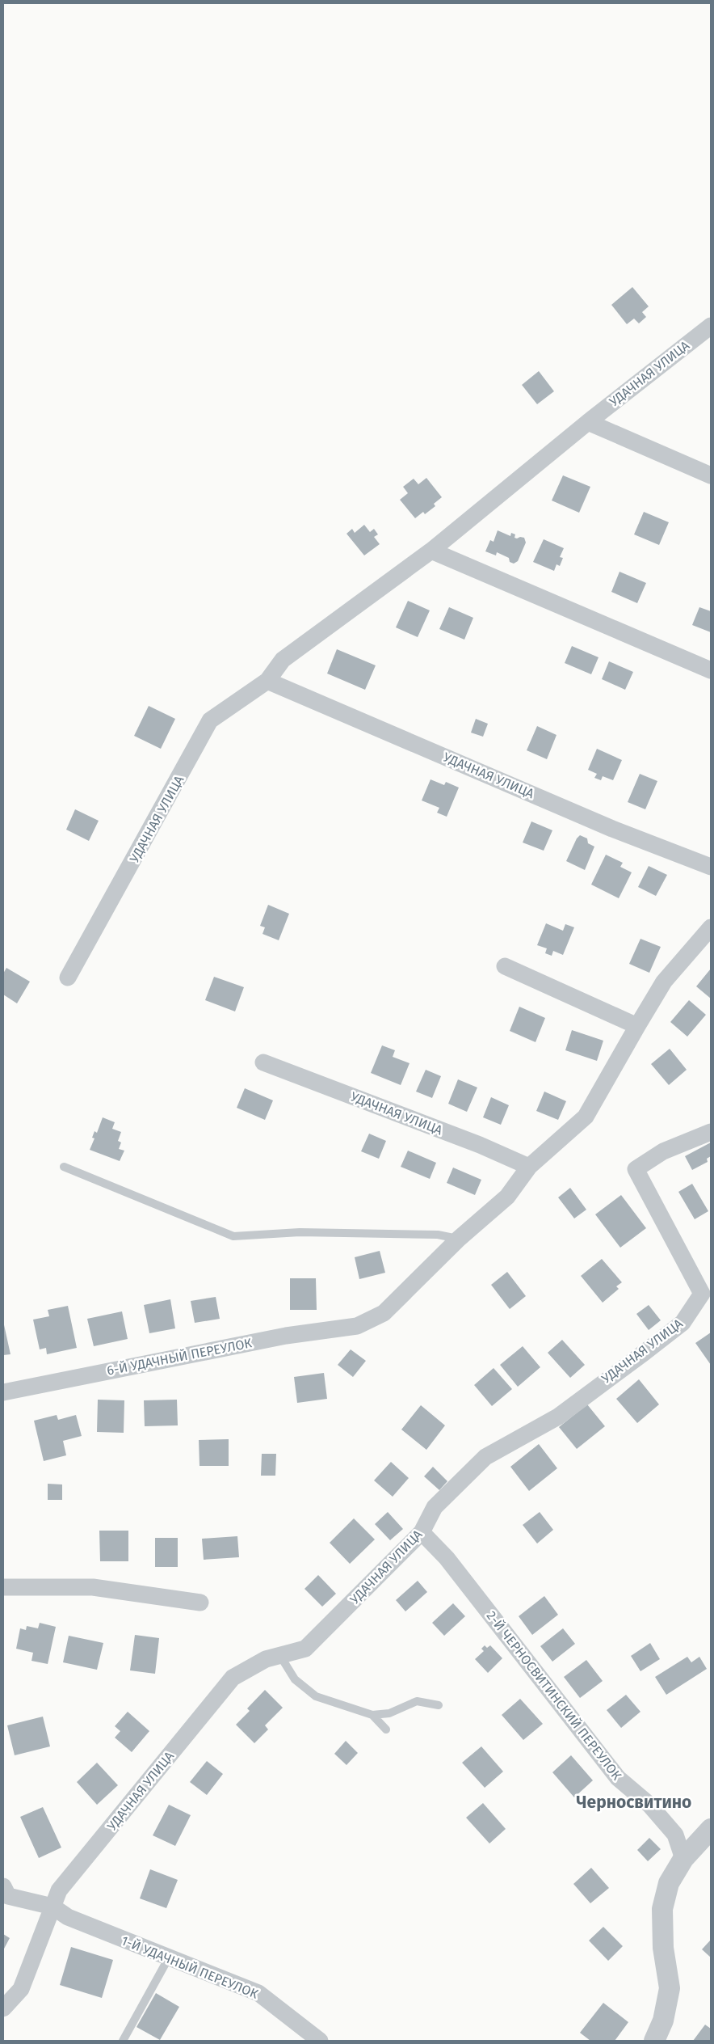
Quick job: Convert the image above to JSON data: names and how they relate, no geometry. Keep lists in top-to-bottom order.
{
  "streets": {
    "street": [
      "УДАЧНАЯ УЛИЦА",
      "6-Й УДАЧНЫЙ ПЕРЕУЛОК",
      "2-Й ЧЕРНОСВИТИНСКИЙ ПЕРЕУЛОК",
      "1-Й УДАЧНЫЙ ПЕРЕУЛОК"
    ]
  },
  "crossings": [
    ["УДАЧНАЯ УЛИЦА", "2-Й ЧЕРНОСВИТИНСКИЙ ПЕРЕУЛОК"],
    ["УДАЧНАЯ УЛИЦА", "1-Й УДАЧНЫЙ ПЕРЕУЛОК"]
  ],
  "districts": ["Черносвитино"]
}
